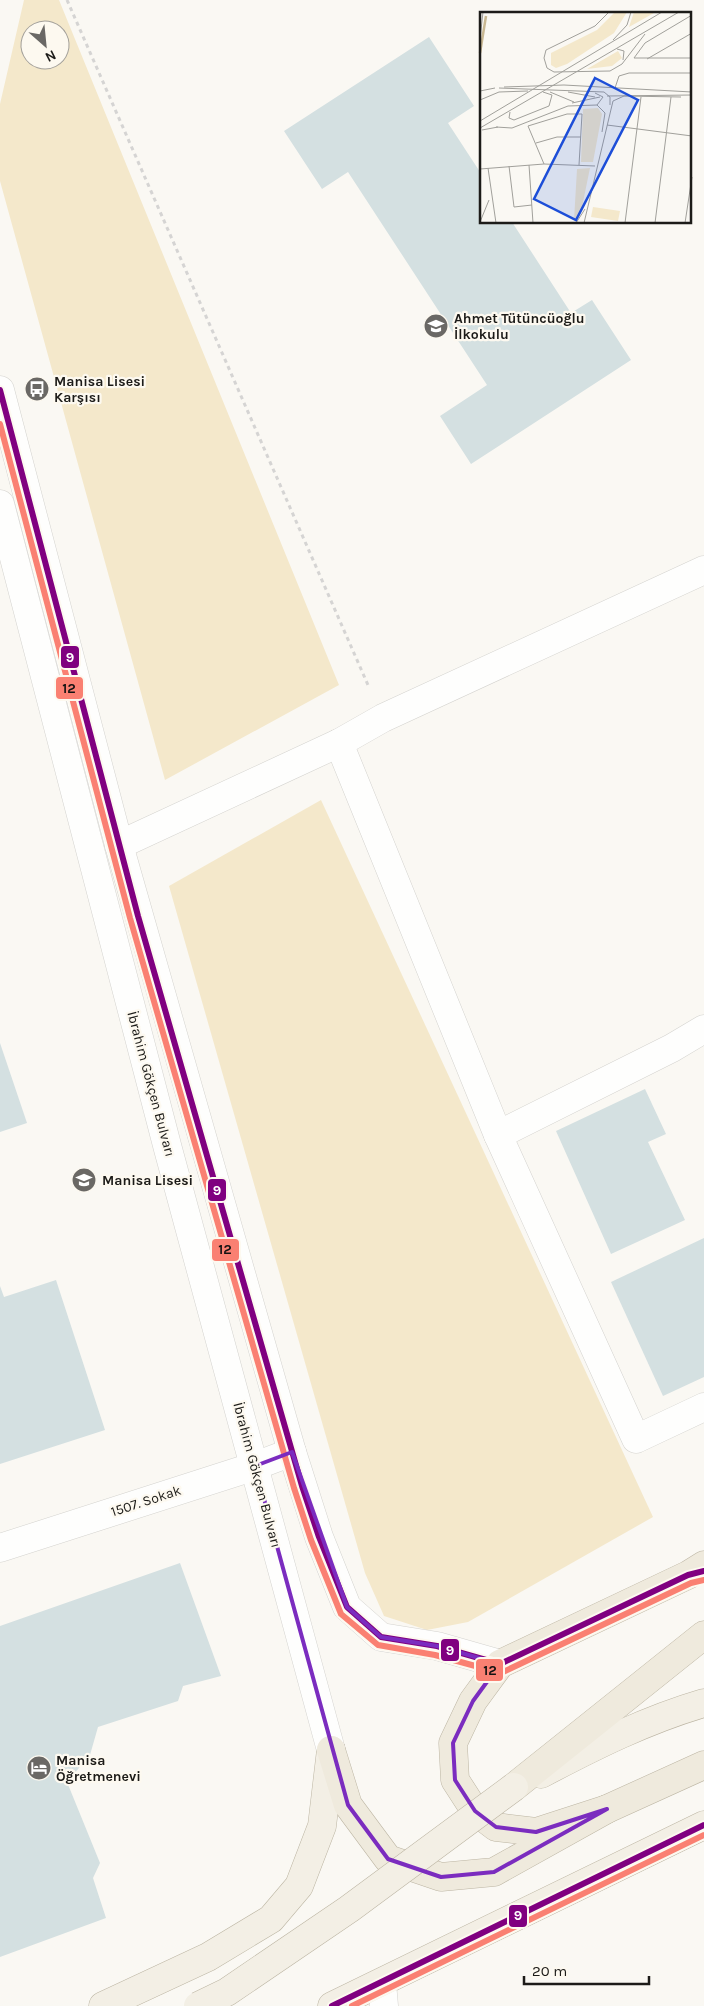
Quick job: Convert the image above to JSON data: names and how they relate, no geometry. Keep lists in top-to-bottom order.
{
  "streets": {
    "main road": ["İbrahim Gökçen Bulvarı", "1507. Sokak"]
  },
  "crossings": [
    ["İbrahim Gökçen Bulvarı", "1507. Sokak"]
  ],
  "places": {
    "school or university": ["Ahmet Tütüncüoğlu İlkokulu", "Manisa Lisesi"],
    "bus stop": ["Manisa Lisesi Karşısı"],
    "hotel": ["Manisa Öğretmenevi"]
  },
  "lines": ["transit line 9", "transit line 12"],
  "scale_bar": "20 m",
  "north": "bottom right"
}
